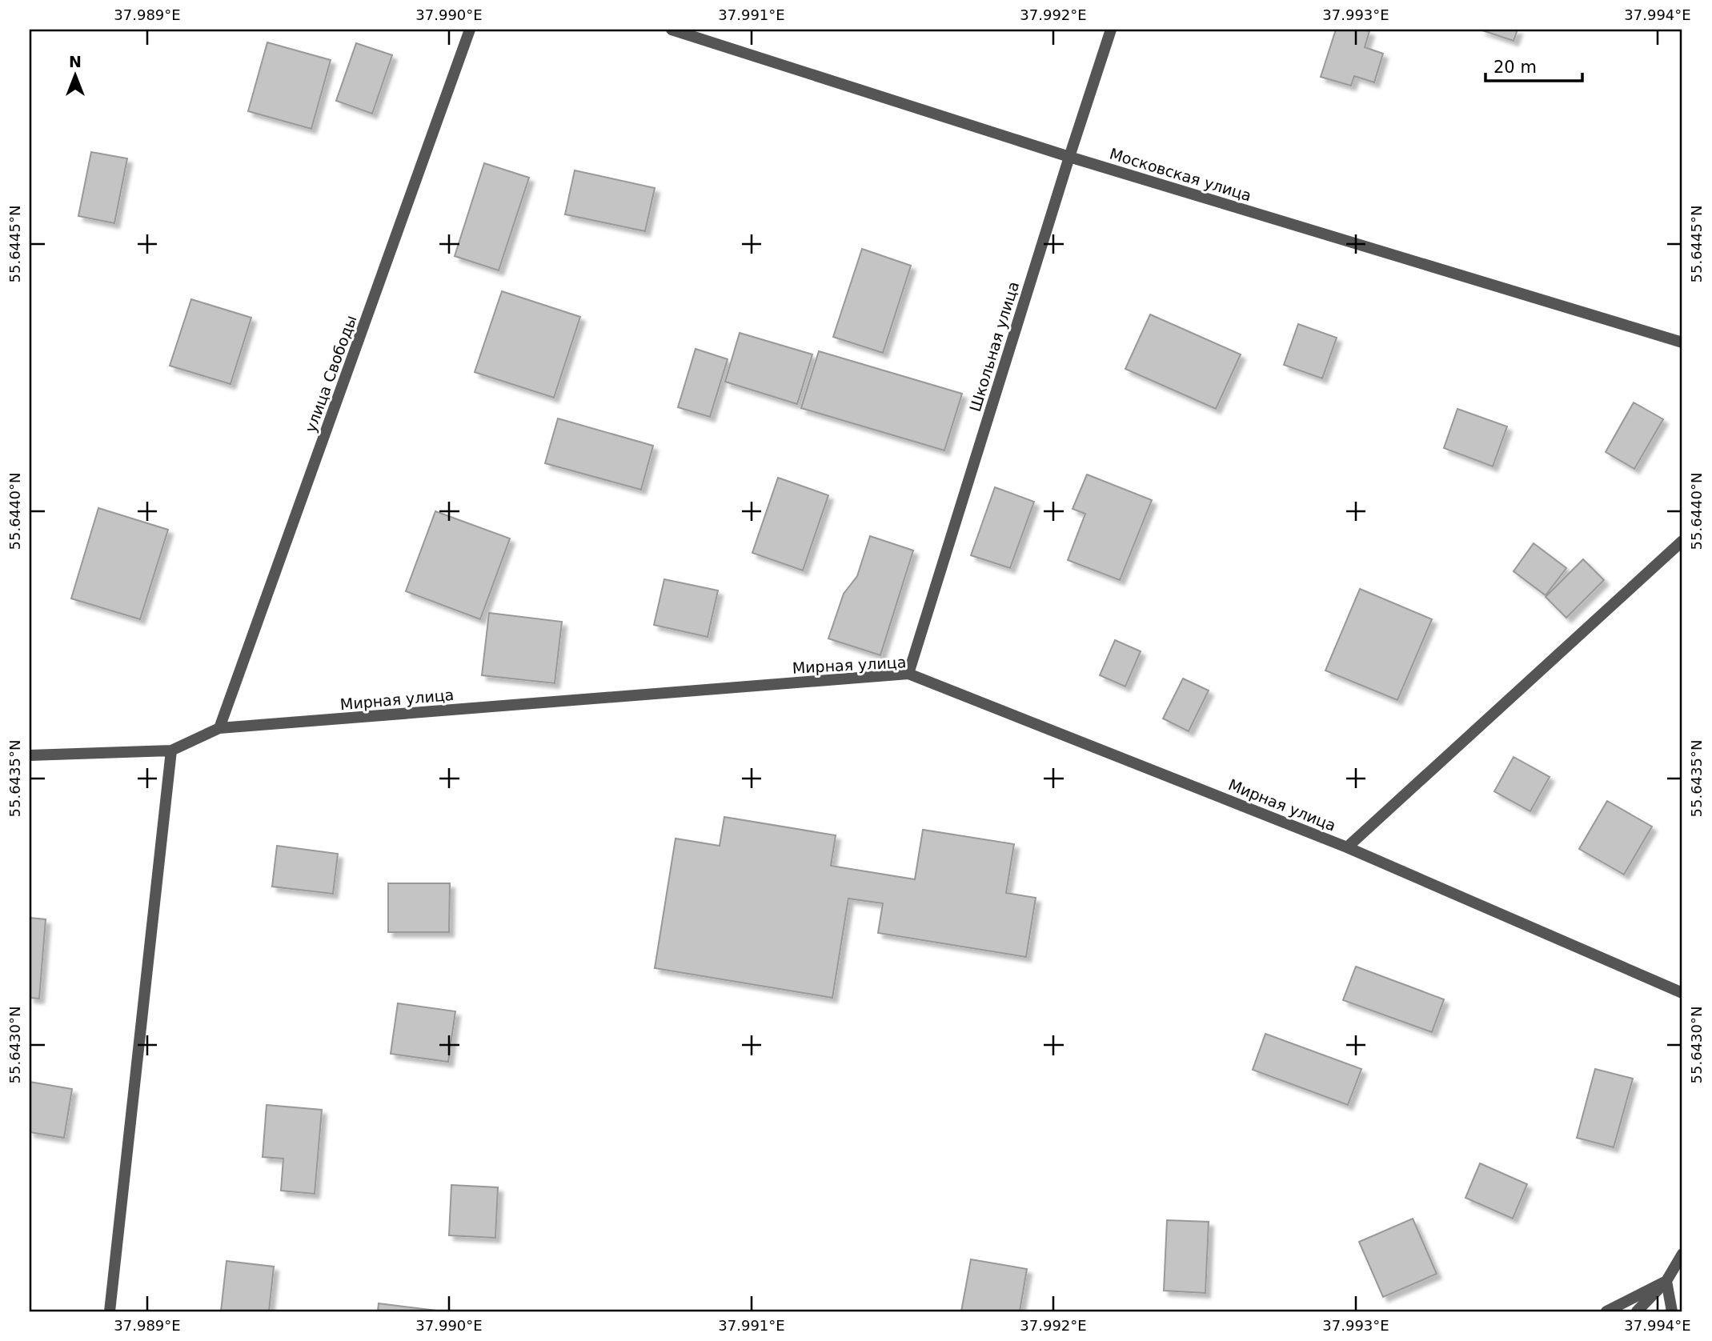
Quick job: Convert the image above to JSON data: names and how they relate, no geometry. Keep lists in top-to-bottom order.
{
  "streets": {
    "street": [
      "Московская улица",
      "Школьная улица",
      "улица Свободы",
      "Мирная улица"
    ]
  },
  "crossings": [
    ["Московская улица", "Школьная улица"],
    ["Школьная улица", "Мирная улица"],
    ["улица Свободы", "Мирная улица"]
  ],
  "scale_bar": "20 m",
  "north": "top",
  "coordinates": [
    "37.989°E",
    "37.990°E",
    "37.991°E",
    "37.992°E",
    "37.993°E",
    "37.994°E",
    "55.6445°N",
    "55.6440°N",
    "55.6435°N",
    "55.6430°N"
  ]
}
